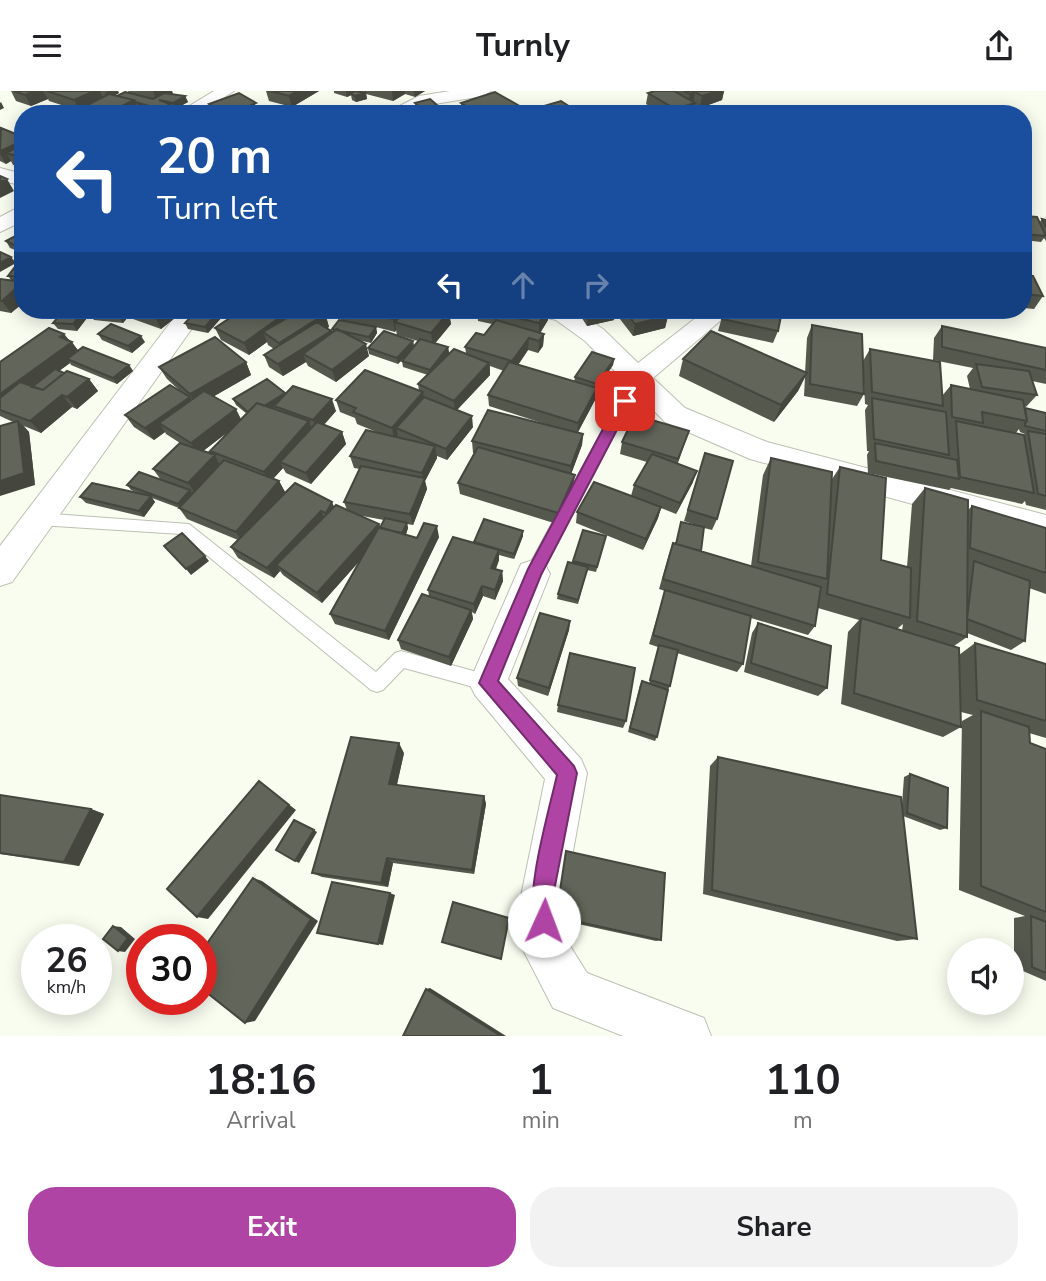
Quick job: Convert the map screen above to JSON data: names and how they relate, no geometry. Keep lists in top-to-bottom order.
{
  "page": {
    "header": "Turnly",
    "turn": ["20 m", "Turn left"],
    "speed": "26 km/h",
    "limit": "30",
    "eta": [
      "18:16",
      "Arrival",
      "1",
      "min",
      "110",
      "m"
    ],
    "buttons": ["Exit", "Share"]
  }
}
